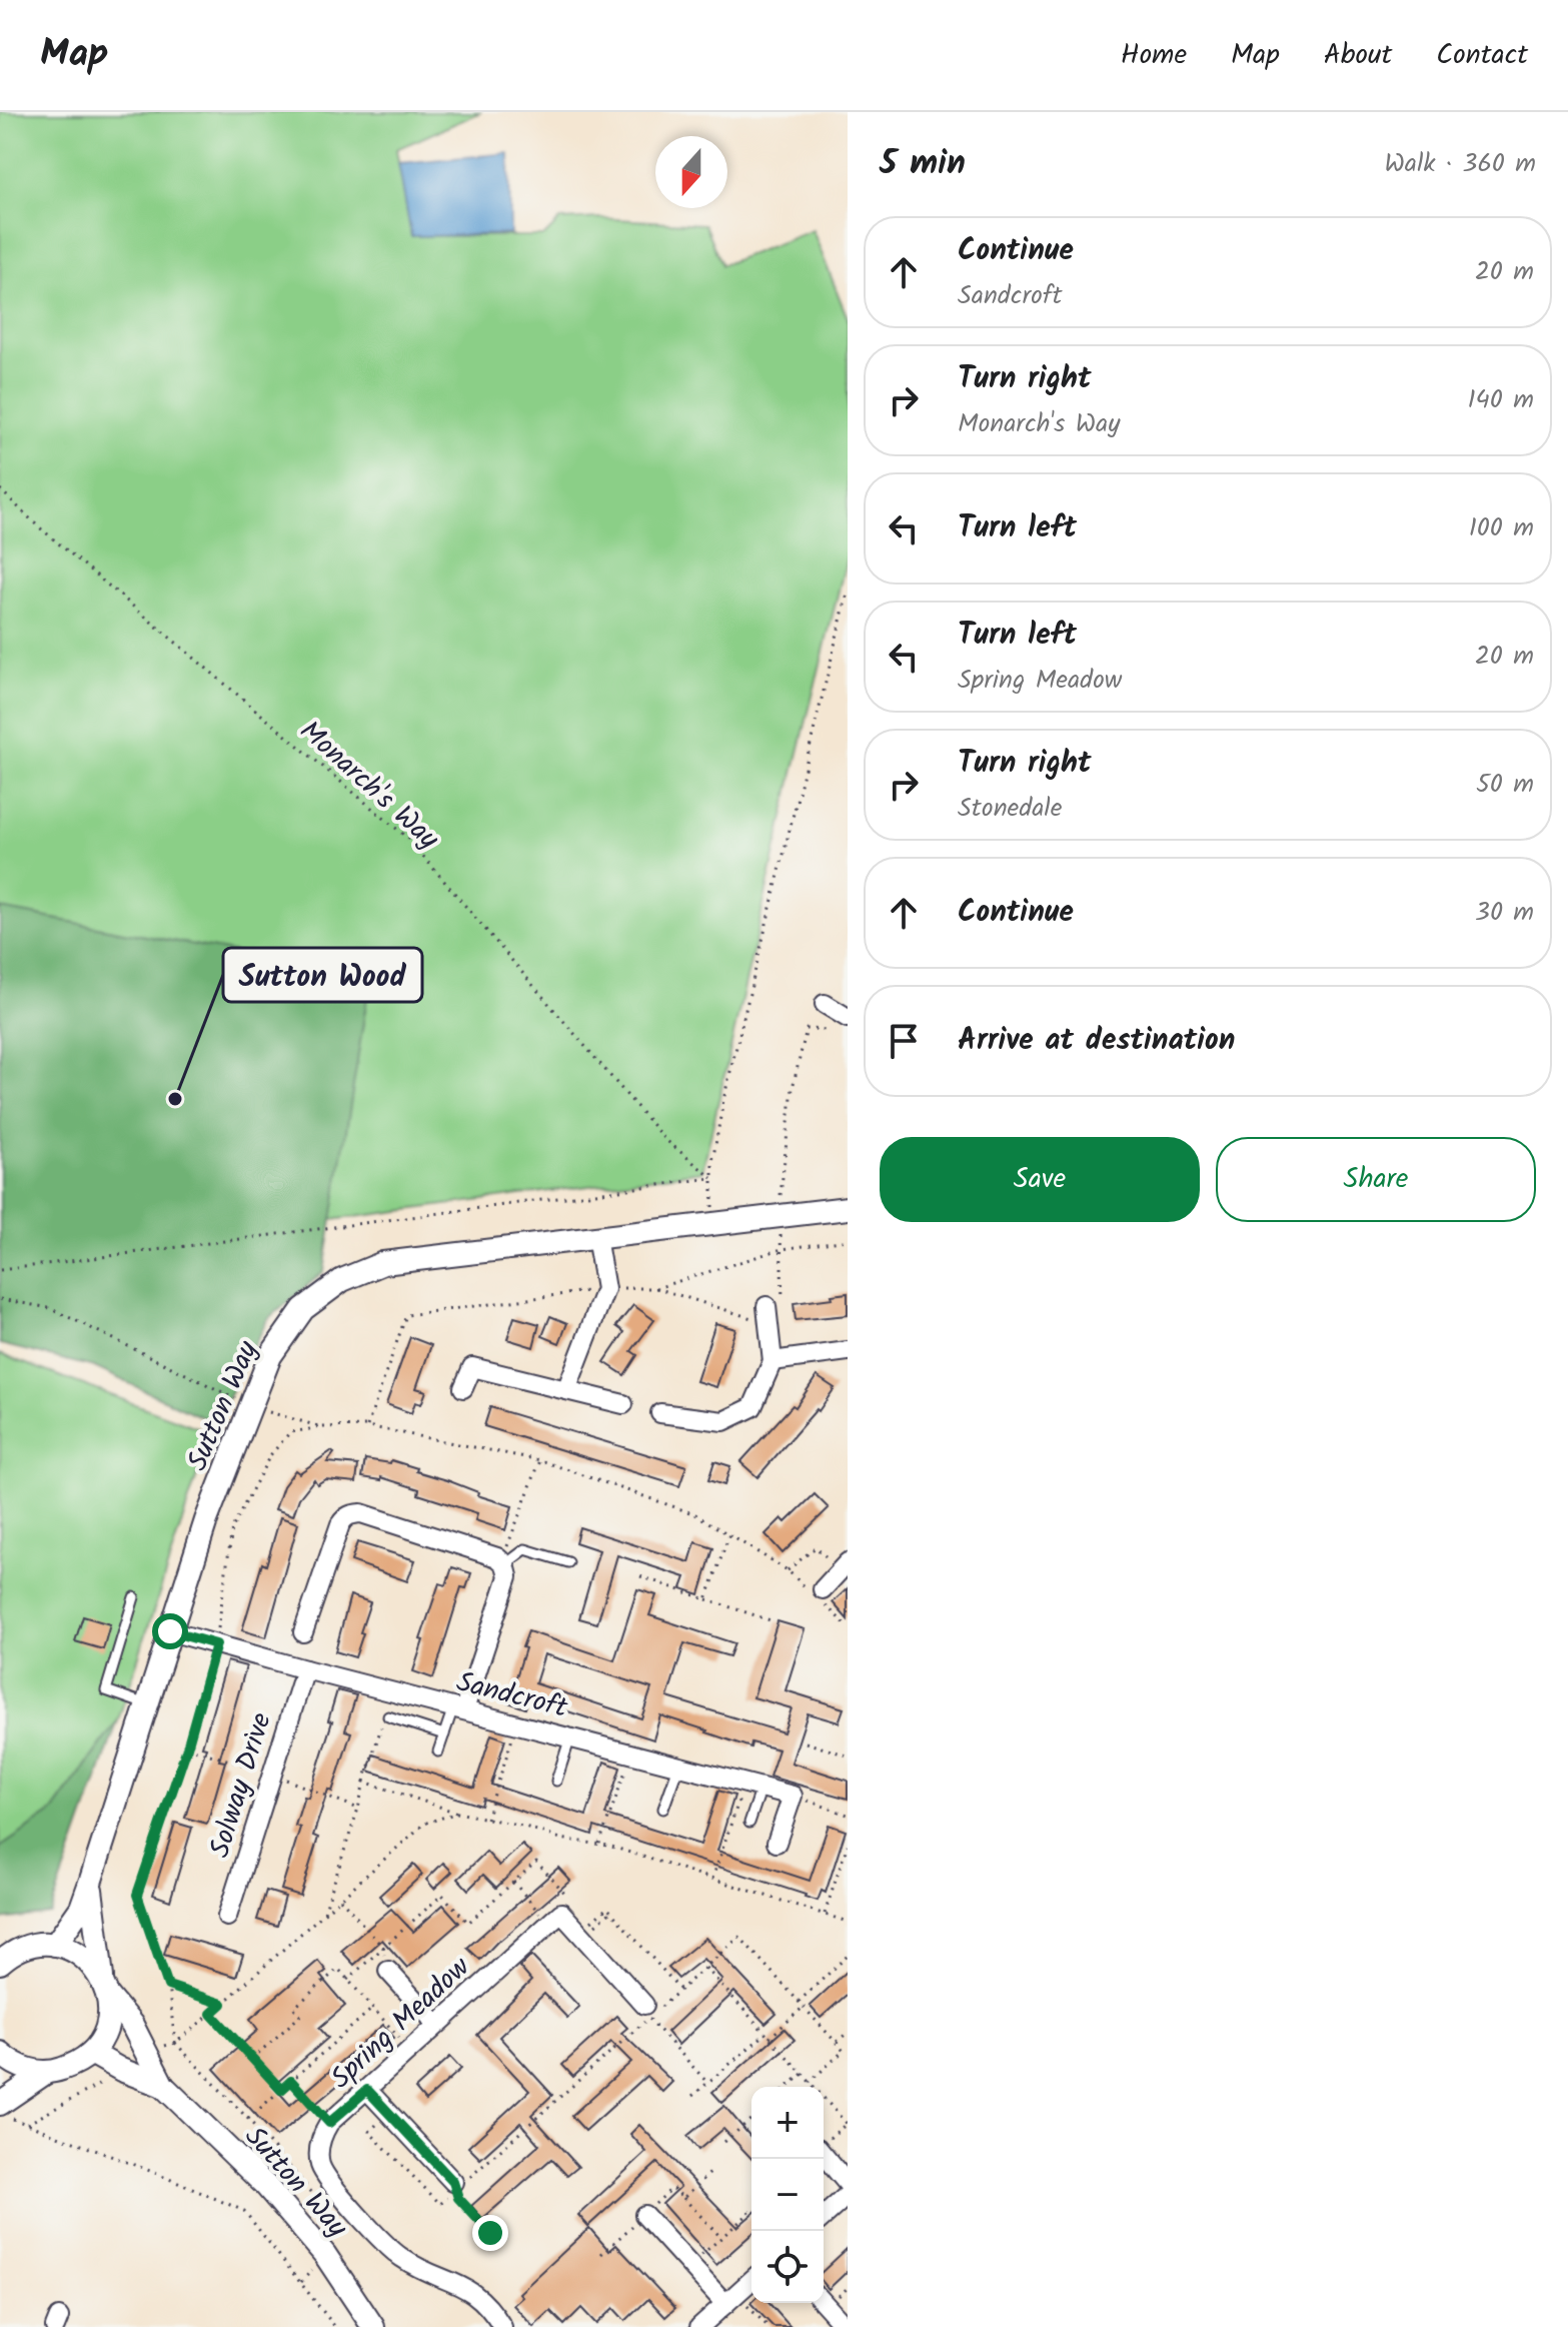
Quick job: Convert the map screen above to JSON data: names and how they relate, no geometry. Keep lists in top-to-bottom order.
{
  "streets": {
    "street": [
      "Sutton Way",
      "Sandcroft",
      "Solway Drive",
      "Spring Meadow"
    ],
    "path": ["Monarch's Way"]
  },
  "crossings": [
    ["Sutton Way", "Sandcroft"],
    ["Sandcroft", "Solway Drive"]
  ],
  "places": ["Sutton Wood"],
  "north": "bottom",
  "page": {
    "header": "Map",
    "nav": [
      "Home",
      "Map",
      "About",
      "Contact"
    ],
    "heading": ["5 min", "Walk · 360 m"],
    "list": [
      ["Continue", "Sandcroft", "20 m"],
      ["Turn right", "Monarch's Way", "140 m"],
      ["Turn left", "100 m"],
      ["Turn left", "Spring Meadow", "20 m"],
      ["Turn right", "Stonedale", "50 m"],
      ["Continue", "30 m"],
      "Arrive at destination"
    ],
    "buttons": ["Save", "Share"],
    "map_buttons": ["+", "−"]
  }
}
